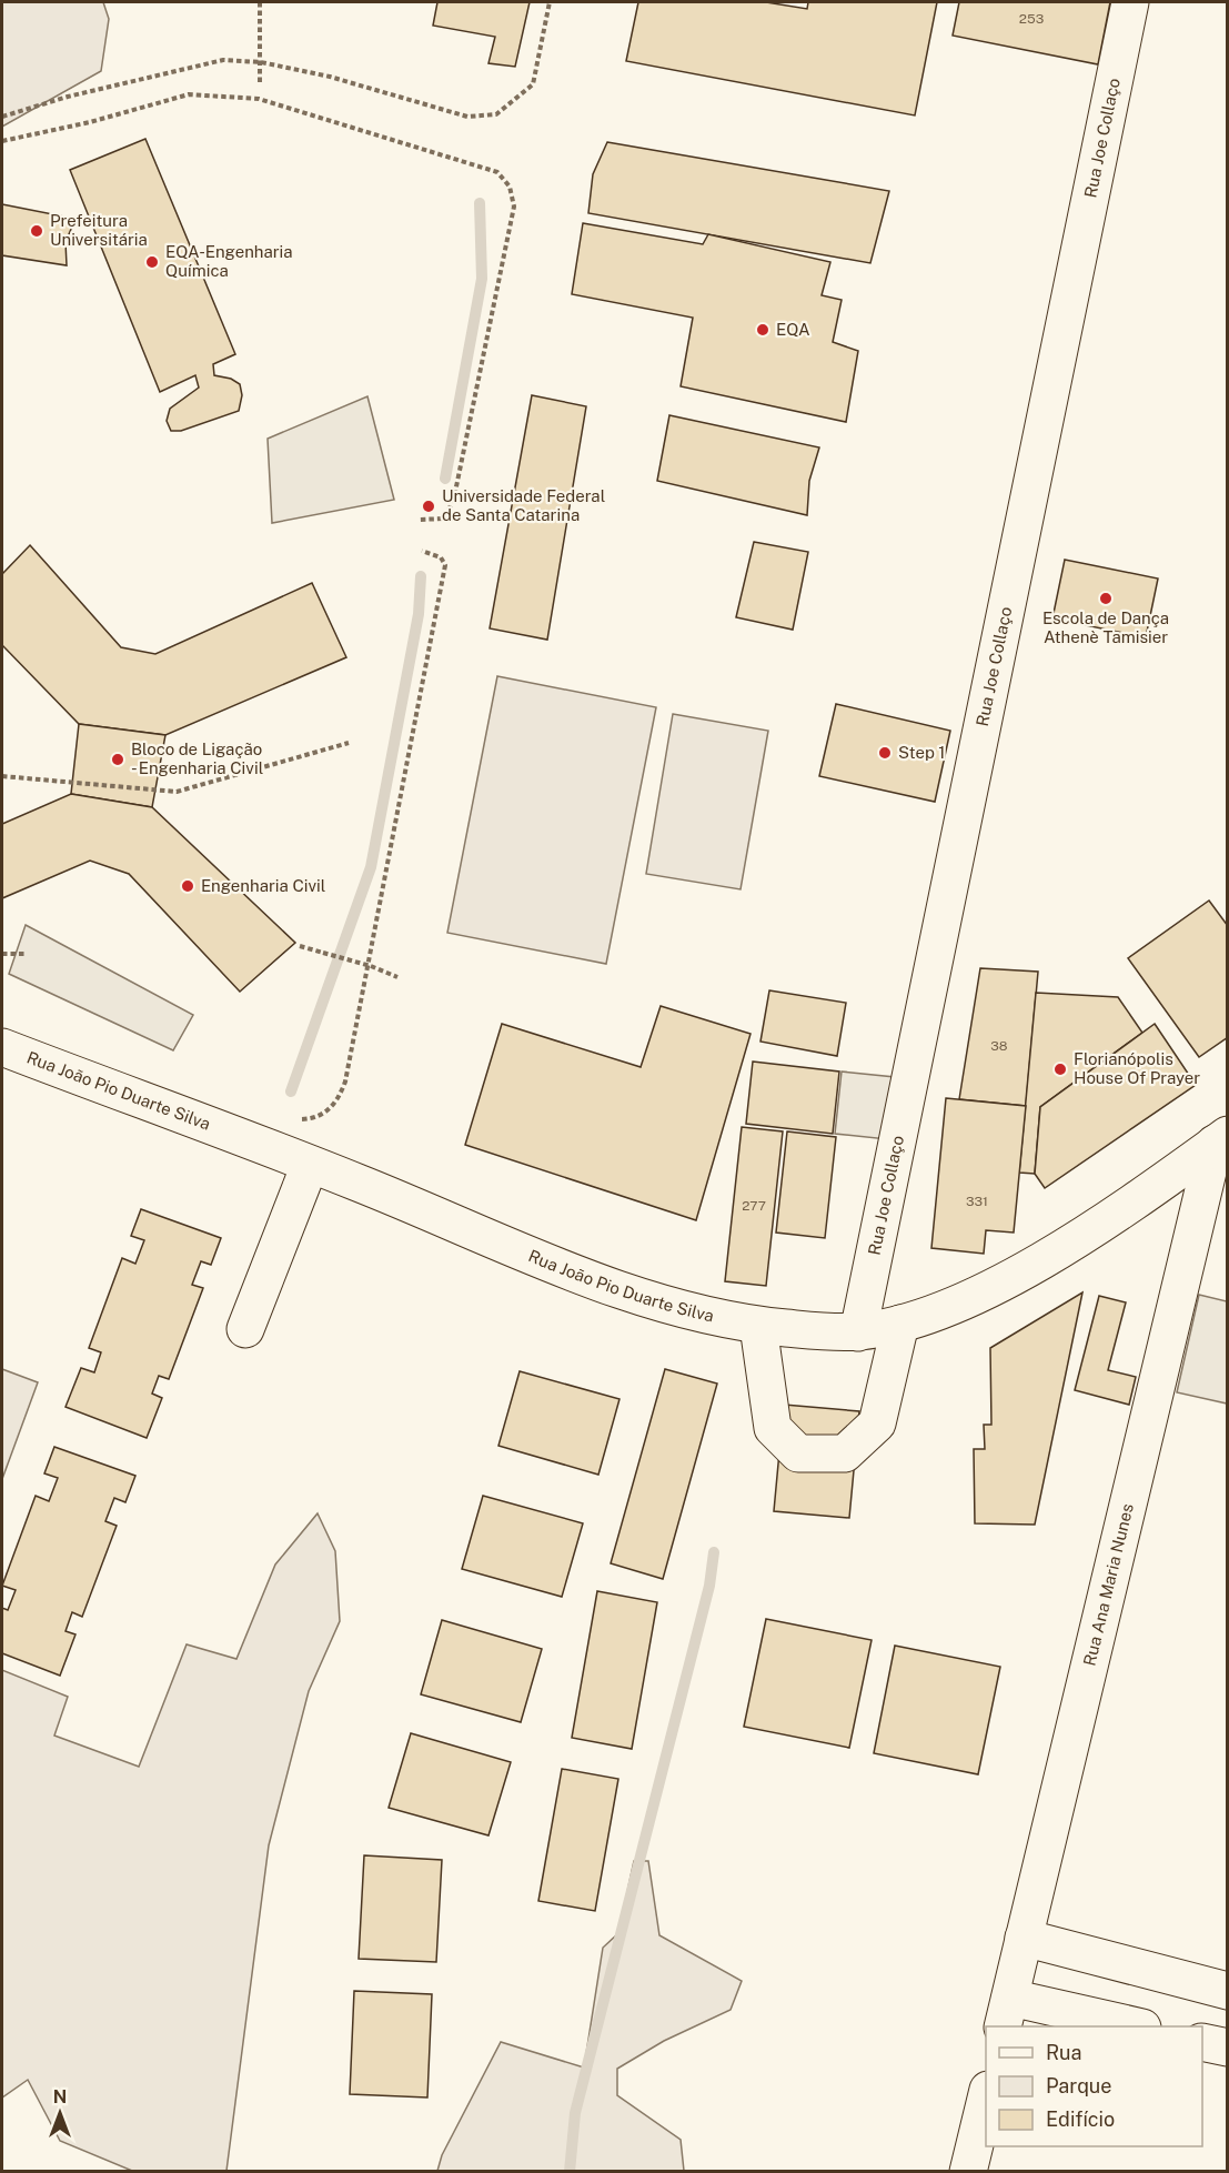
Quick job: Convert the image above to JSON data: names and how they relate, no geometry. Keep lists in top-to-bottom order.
{
  "streets": {
    "street": ["Rua Joe Collaço", "Rua João Pio Duarte Silva", "Rua Ana Maria Nunes"]
  },
  "crossings": [
    ["Rua Joe Collaço", "Rua João Pio Duarte Silva"],
    ["Rua João Pio Duarte Silva", "Rua Ana Maria Nunes"]
  ],
  "places": [
    "Prefeitura Universitária",
    "EQA-Engenharia Química",
    "EQA",
    "Universidade Federal de Santa Catarina",
    "Escola de Dança Athenè Tamisier",
    "Step 1",
    "Bloco de Ligação - Engenharia Civil",
    "Engenharia Civil",
    "Florianópolis House Of Prayer"
  ],
  "house_numbers": [
    "253",
    "38",
    "331",
    "277"
  ],
  "legend": ["Rua", "Parque", "Edifício"],
  "north": "top"
}
